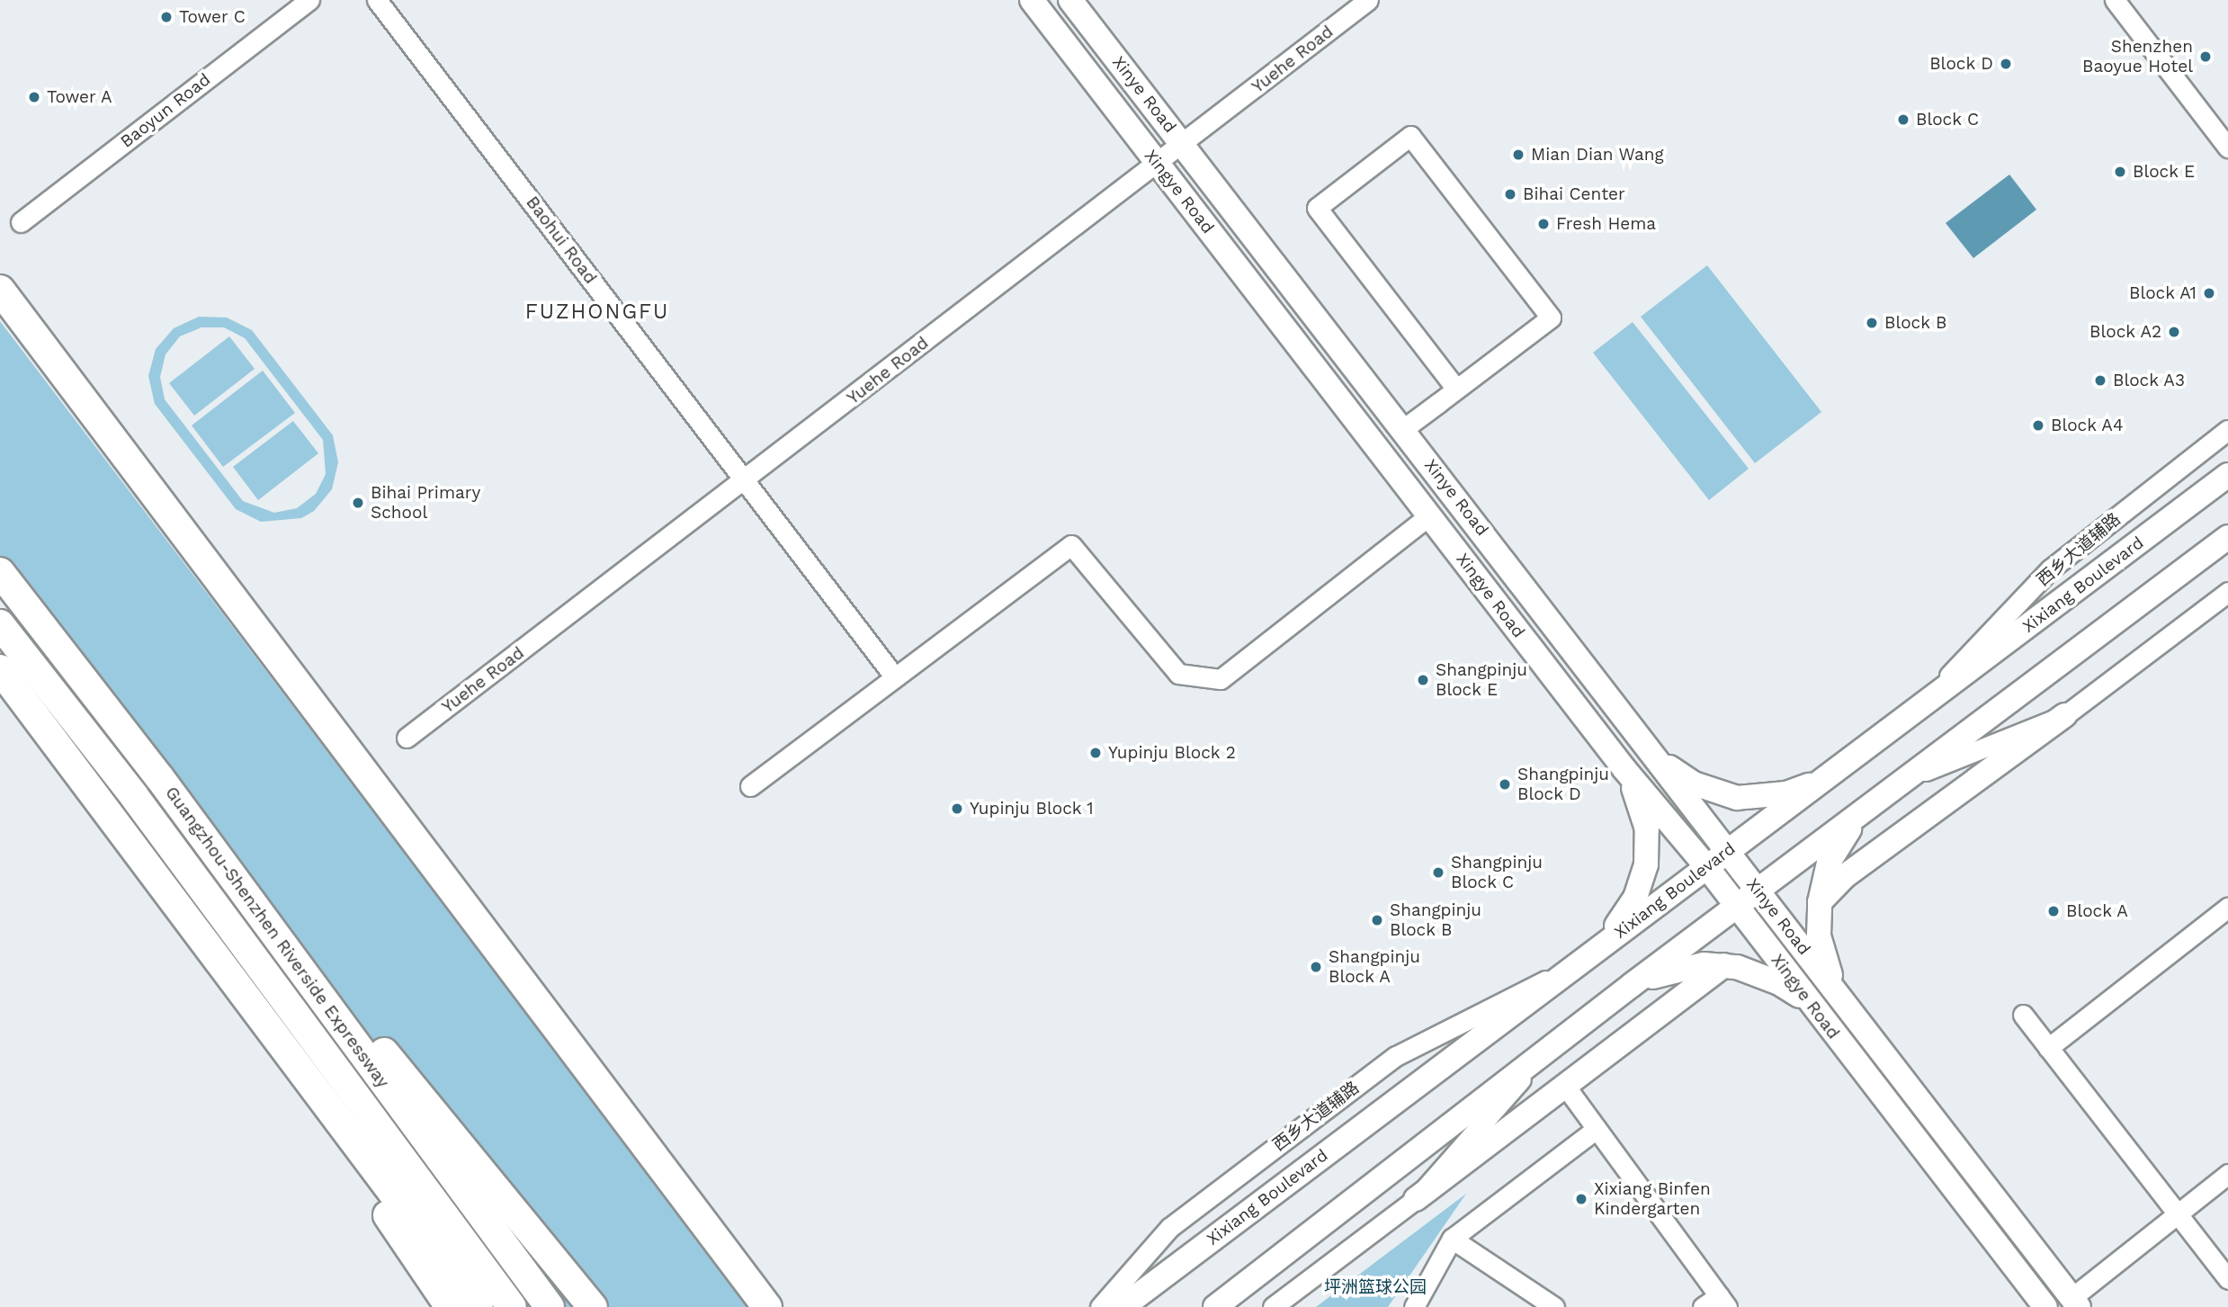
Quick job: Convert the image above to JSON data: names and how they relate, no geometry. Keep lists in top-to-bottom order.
{
  "streets": {
    "highway": ["Guangzhou-Shenzhen Riverside Expressway"],
    "main road": ["Xinye Road", "Xingye Road", "Xixiang Boulevard"],
    "street": [
      "Yuehe Road",
      "Baoyun Road",
      "Baohui Road",
      "西乡大道辅路"
    ]
  },
  "crossings": [
    ["Yuehe Road", "Xinye Road"],
    ["Yuehe Road", "Xingye Road"],
    ["Yuehe Road", "Baohui Road"],
    ["Xinye Road", "Xingye Road"],
    ["Xinye Road", "Xixiang Boulevard"],
    ["Xingye Road", "Xixiang Boulevard"],
    ["西乡大道辅路", "Xixiang Boulevard"]
  ],
  "districts": ["FUZHONGFU"],
  "parks": ["坪洲篮球公园"],
  "places": [
    "Tower C",
    "Shenzhen Baoyue Hotel",
    "Block D",
    "Tower A",
    "Block C",
    "Mian Dian Wang",
    "Block E",
    "Bihai Center",
    "Fresh Hema",
    "Block A1",
    "Block B",
    "Block A2",
    "Block A3",
    "Block A4",
    "Bihai Primary School",
    "Shangpinju Block E",
    "Yupinju Block 2",
    "Shangpinju Block D",
    "Yupinju Block 1",
    "Shangpinju Block C",
    "Block A",
    "Shangpinju Block B",
    "Shangpinju Block A",
    "Xixiang Binfen Kindergarten"
  ]
}
